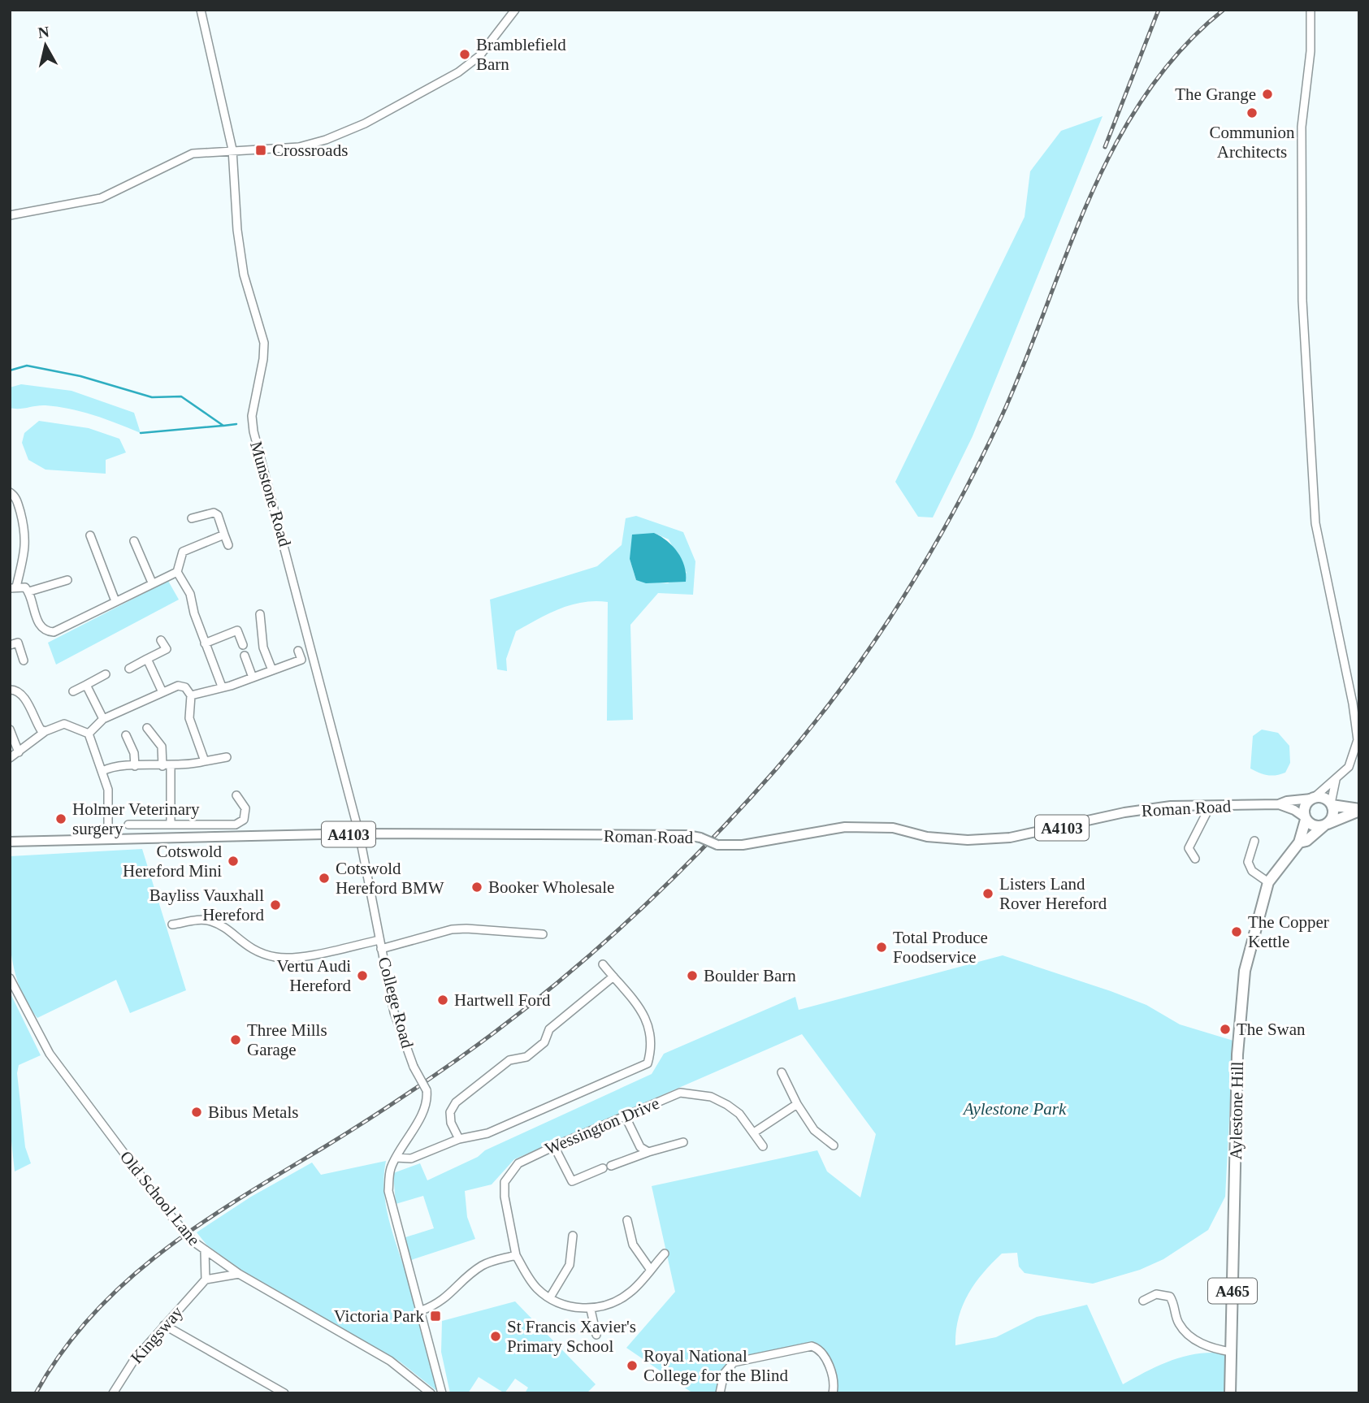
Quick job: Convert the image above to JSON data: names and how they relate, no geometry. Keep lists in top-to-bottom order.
{
  "streets": {
    "highway": ["A4103", "Aylestone Hill", "A465"],
    "main road": ["Roman Road"],
    "street": [
      "Munstone Road",
      "College Road",
      "Wessington Drive",
      "Old School Lane",
      "Kingsway"
    ]
  },
  "crossings": [
    ["Munstone Road", "Roman Road"],
    ["Munstone Road", "College Road"],
    ["Roman Road", "A4103"],
    ["Roman Road", "College Road"],
    ["Roman Road", "Aylestone Hill"],
    ["A4103", "Aylestone Hill"]
  ],
  "parks": ["Aylestone Park"],
  "places": {
    "other": [
      "Bramblefield Barn",
      "The Grange",
      "Communion Architects",
      "Holmer Veterinary surgery",
      "Cotswold Hereford Mini",
      "Cotswold Hereford BMW",
      "Booker Wholesale",
      "Listers Land Rover Hereford",
      "Bayliss Vauxhall Hereford",
      "The Copper Kettle",
      "Total Produce Foodservice",
      "Vertu Audi Hereford",
      "Boulder Barn",
      "Hartwell Ford",
      "The Swan",
      "Three Mills Garage",
      "Bibus Metals",
      "St Francis Xavier's Primary School",
      "Royal National College for the Blind"
    ],
    "transit": ["Crossroads", "Victoria Park"]
  },
  "north": "top"
}
